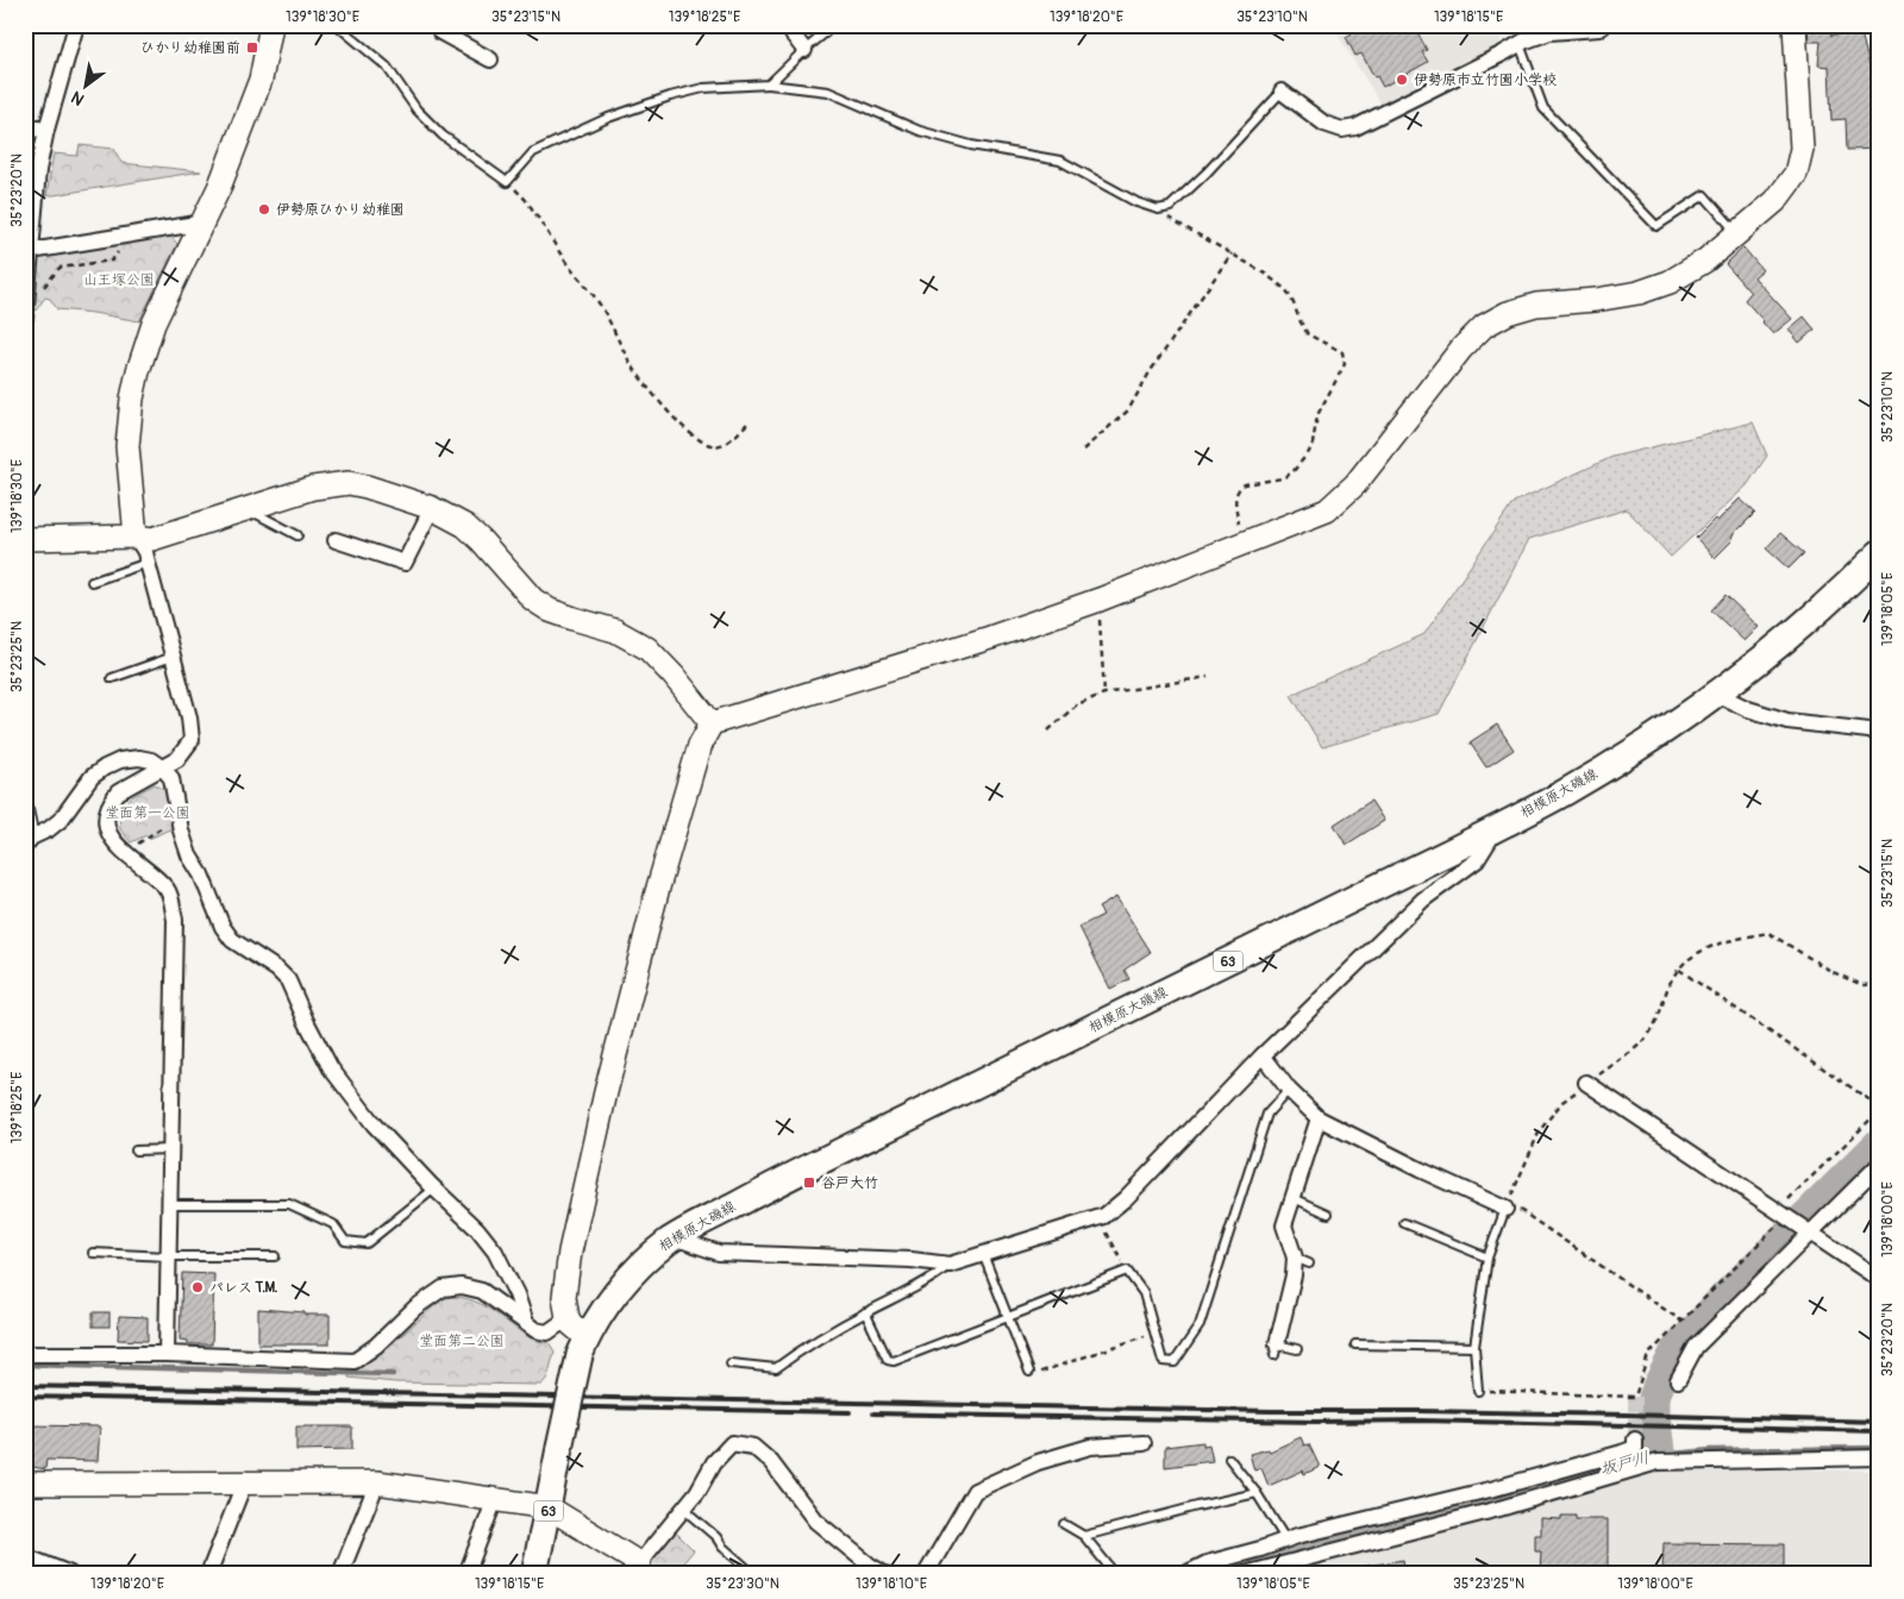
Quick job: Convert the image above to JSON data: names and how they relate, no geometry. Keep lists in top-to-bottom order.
{
  "streets": {
    "main road": ["相模原大磯線", "63"]
  },
  "water": ["坂戸川"],
  "parks": ["山王塚公園", "堂面第一公園", "堂面第二公園"],
  "places": {
    "transit": ["ひかり幼稚園前", "谷戸大竹"],
    "other": ["伊勢原市立竹園小学校", "伊勢原ひかり幼稚園", "パレス T.M."]
  },
  "north": "bottom left",
  "coordinates": [
    "139°18'30\"E",
    "35°23'15\"N",
    "139°18'25\"E",
    "139°18'20\"E",
    "35°23'10\"N",
    "139°18'15\"E",
    "35°23'20\"N",
    "139°18'05\"E",
    "35°23'25\"N",
    "139°18'00\"E",
    "35°23'30\"N",
    "139°18'10\"E"
  ]
}
